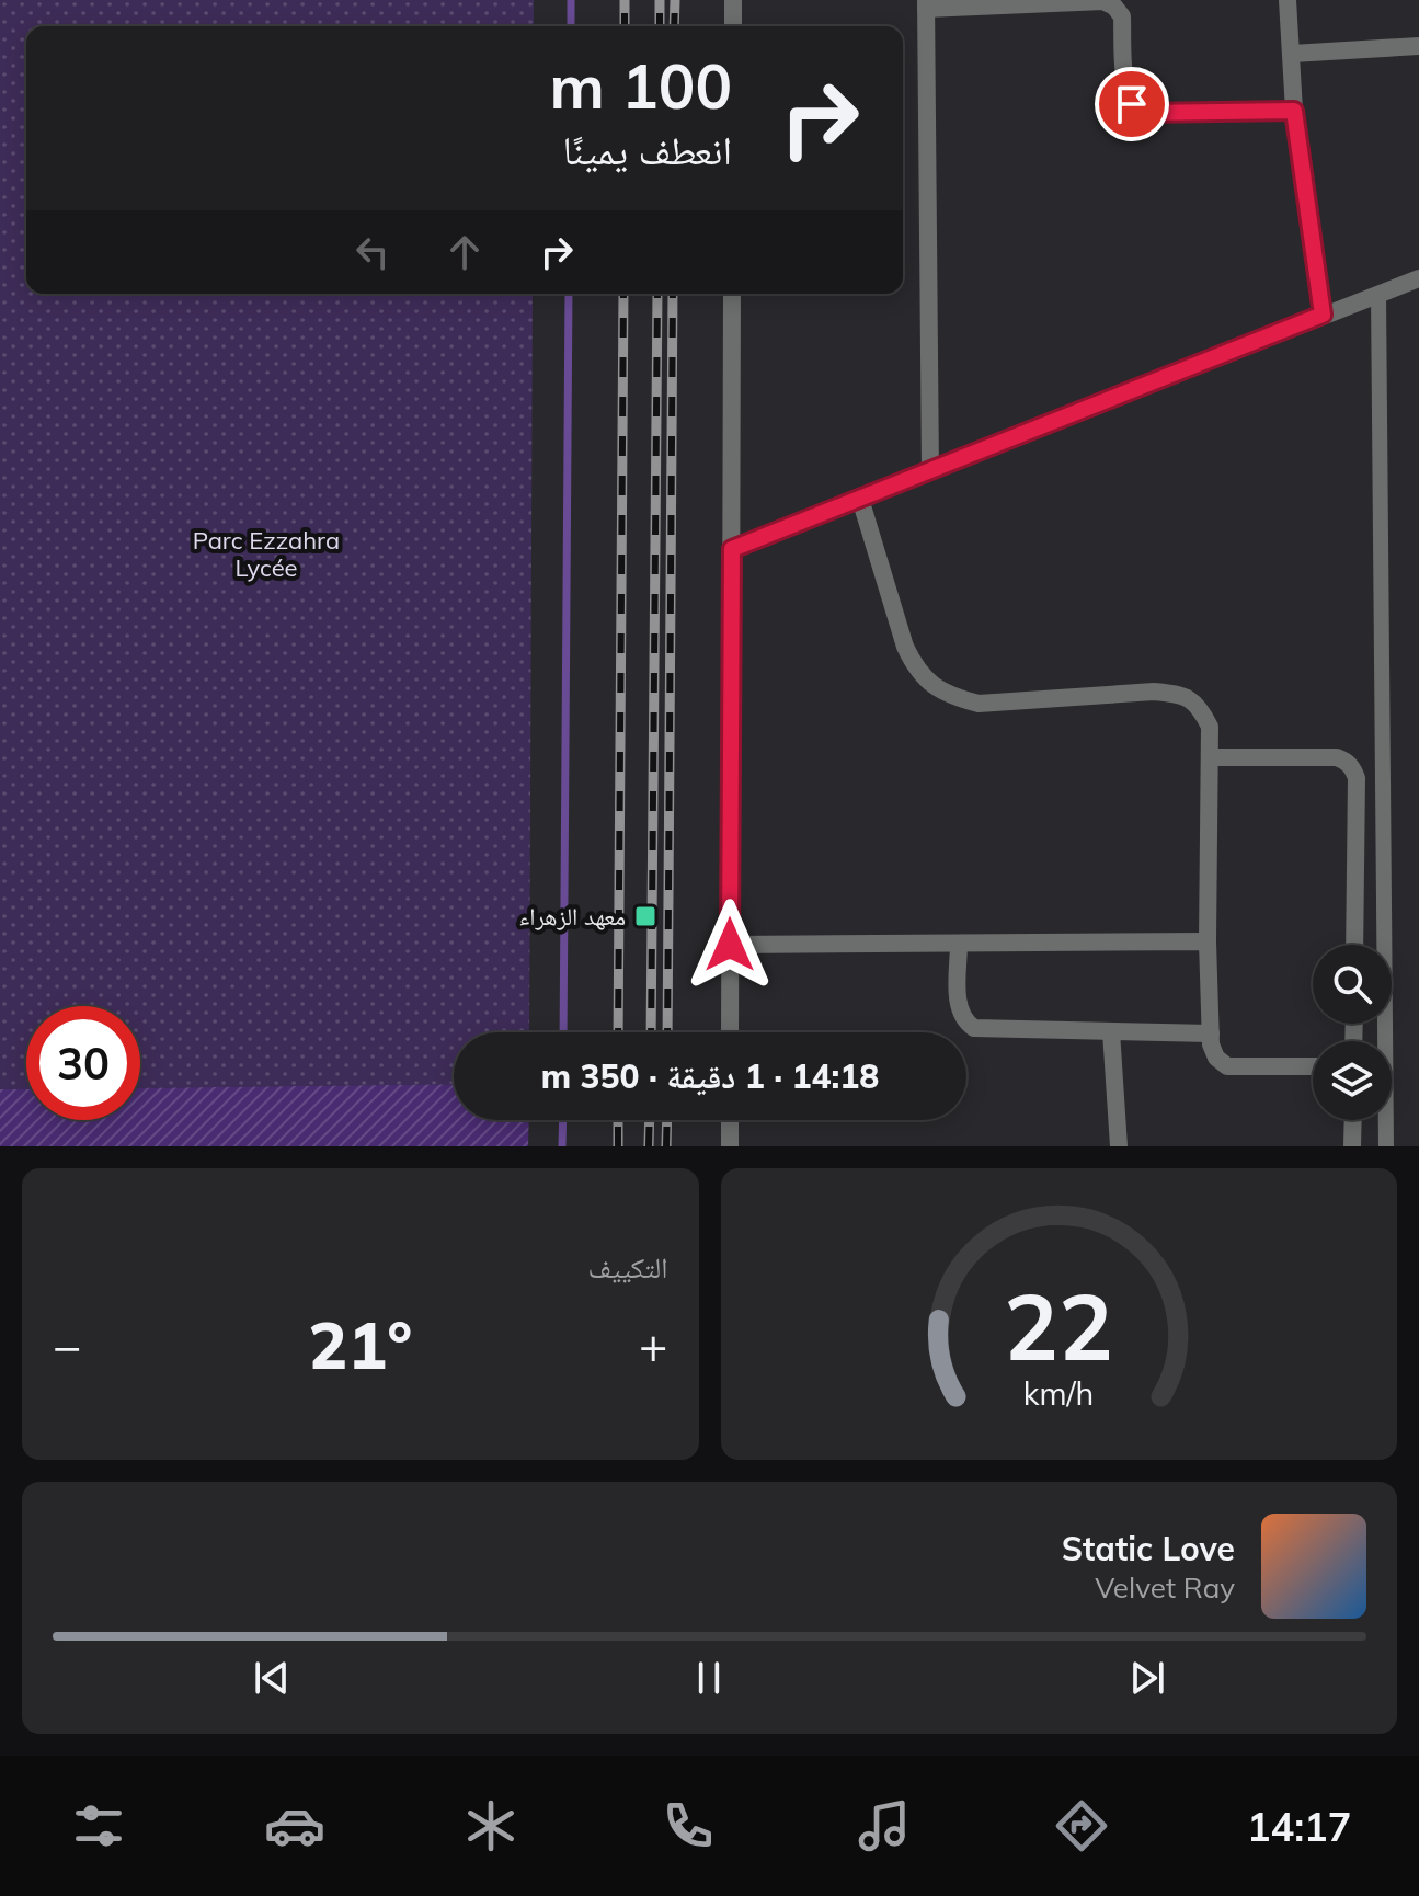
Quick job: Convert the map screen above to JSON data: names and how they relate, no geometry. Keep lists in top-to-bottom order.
{
  "parks": ["Parc Ezzahra Lycée"],
  "places": {
    "transit": ["معهد الزهراء"]
  },
  "page": {
    "turn": ["100 m", "انعطف يمينًا"],
    "limit": "30",
    "trip": "14:18 · 1 دقيقة · 350 m",
    "tile": "التكييف",
    "heat": ["−", "21°", "+"],
    "song": ["Static Love", "Velvet Ray"],
    "tabs": "14:17",
    "gauge": ["22", "km/h"]
  }
}
